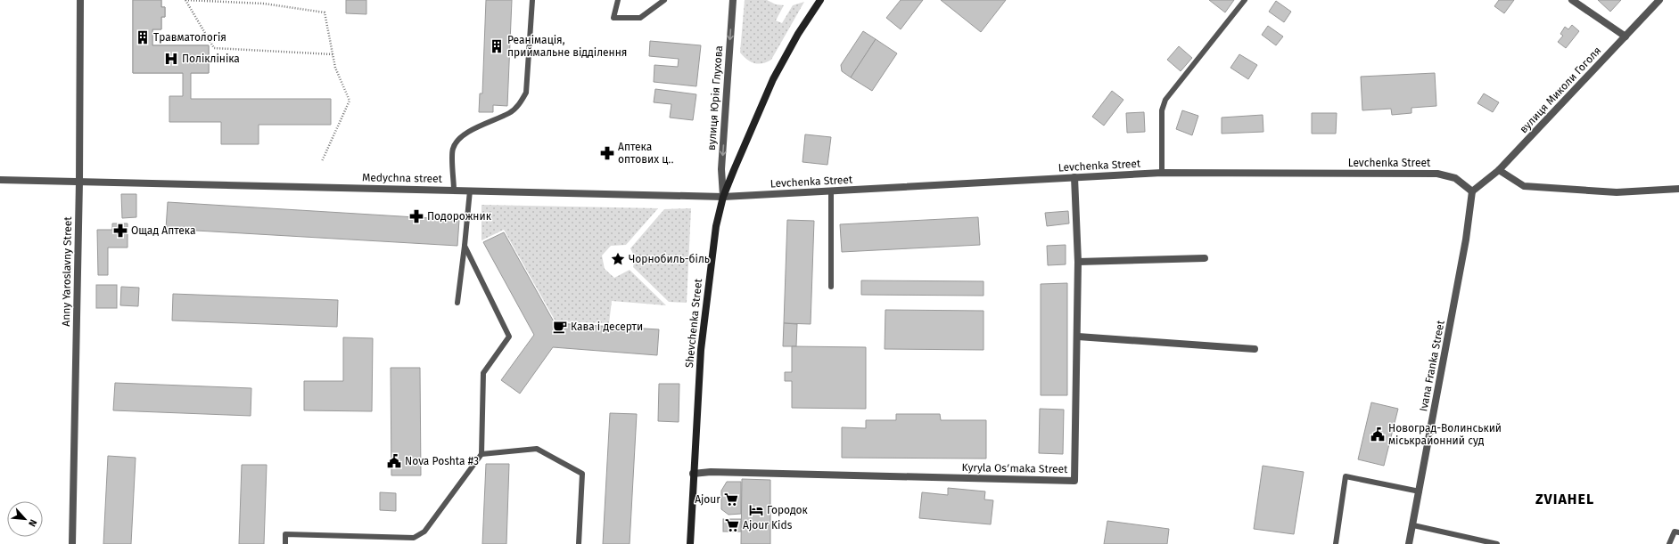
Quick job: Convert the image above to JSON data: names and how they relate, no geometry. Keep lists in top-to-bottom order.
{
  "streets": {
    "main road": ["Shevchenka Street"],
    "street": [
      "вулиця Миколи Гоголя",
      "вулиця Юрія Глухова",
      "Levchenka Street",
      "Medychna street",
      "Anny Yaroslavny Street",
      "Ivana Franka Street",
      "Kyryla Osʹmaka Street"
    ]
  },
  "crossings": [
    ["вулиця Миколи Гоголя", "Levchenka Street"],
    ["вулиця Миколи Гоголя", "Ivana Franka Street"],
    ["вулиця Юрія Глухова", "Levchenka Street"],
    ["вулиця Юрія Глухова", "Medychna street"],
    ["вулиця Юрія Глухова", "Shevchenka Street"],
    ["Levchenka Street", "Medychna street"],
    ["Levchenka Street", "Shevchenka Street"],
    ["Levchenka Street", "Ivana Franka Street"],
    ["Levchenka Street", "Kyryla Osʹmaka Street"],
    ["Medychna street", "Anny Yaroslavny Street"],
    ["Medychna street", "Shevchenka Street"],
    ["Shevchenka Street", "Kyryla Osʹmaka Street"]
  ],
  "one_way": ["вулиця Юрія Глухова"],
  "districts": ["ZVIAHEL"],
  "places": {
    "building": ["Травматологія", "Реанімація, приймальне відділення"],
    "hospital": ["Поліклініка"],
    "pharmacy": ["Аптека оптових ц‥", "Подорожник", "Ощад Аптека"],
    "place": ["Чорнобиль-біль"],
    "cafe": ["Кава і десерти"],
    "public building": ["Новоград-Волинський міськрайонний суд", "Nova Poshta #3"],
    "supermarket": ["Ajour", "Ajour Kids"],
    "hotel": ["Городок"]
  },
  "north": "bottom right"
}
